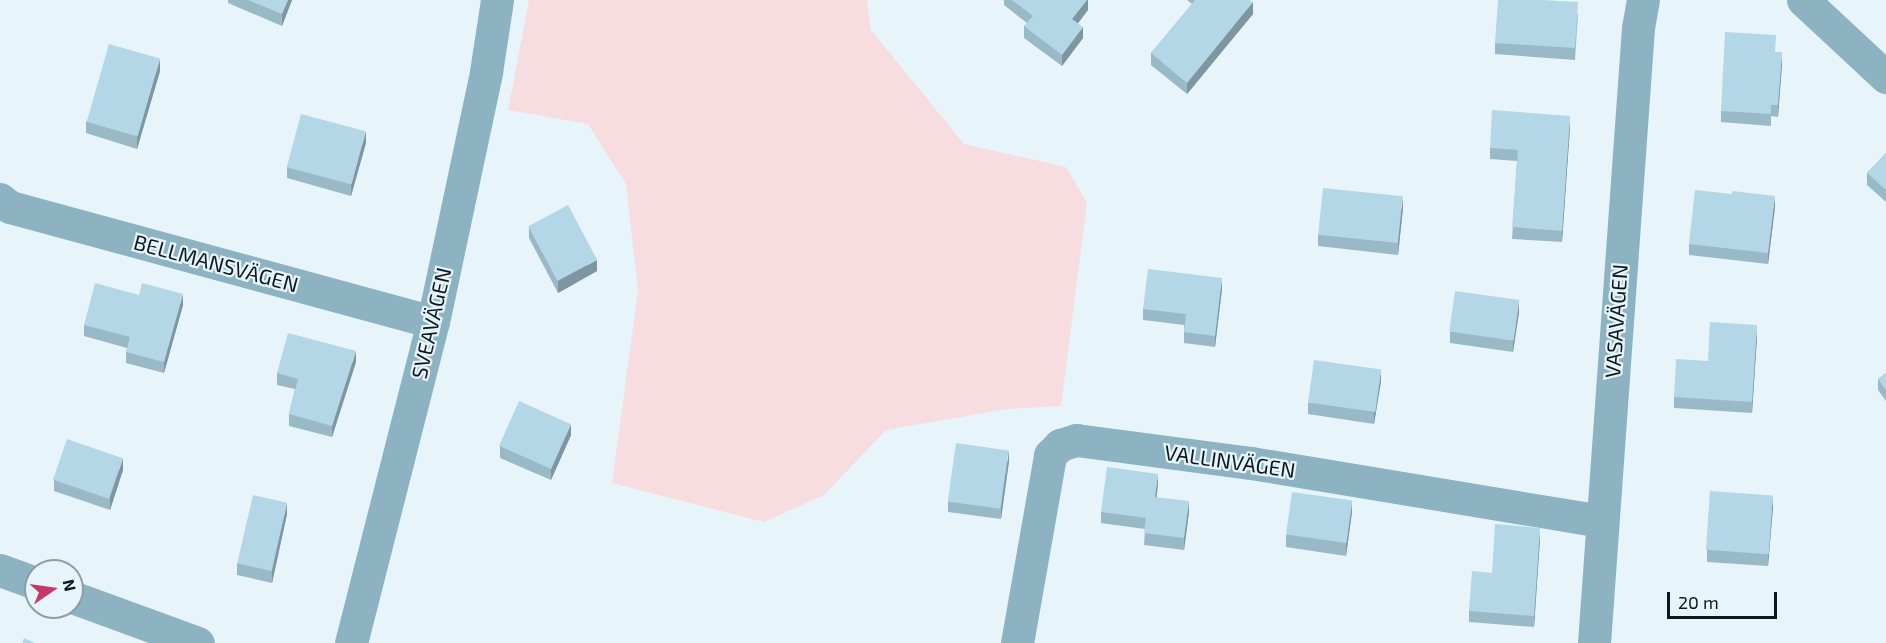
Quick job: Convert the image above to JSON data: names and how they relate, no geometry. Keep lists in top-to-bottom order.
{
  "streets": {
    "street": [
      "BELLMANSVÄGEN",
      "VASAVÄGEN",
      "SVEAVÄGEN",
      "VALLINVÄGEN"
    ]
  },
  "crossings": [
    ["BELLMANSVÄGEN", "SVEAVÄGEN"],
    ["VASAVÄGEN", "VALLINVÄGEN"]
  ],
  "scale_bar": "20 m",
  "north": "right"
}
